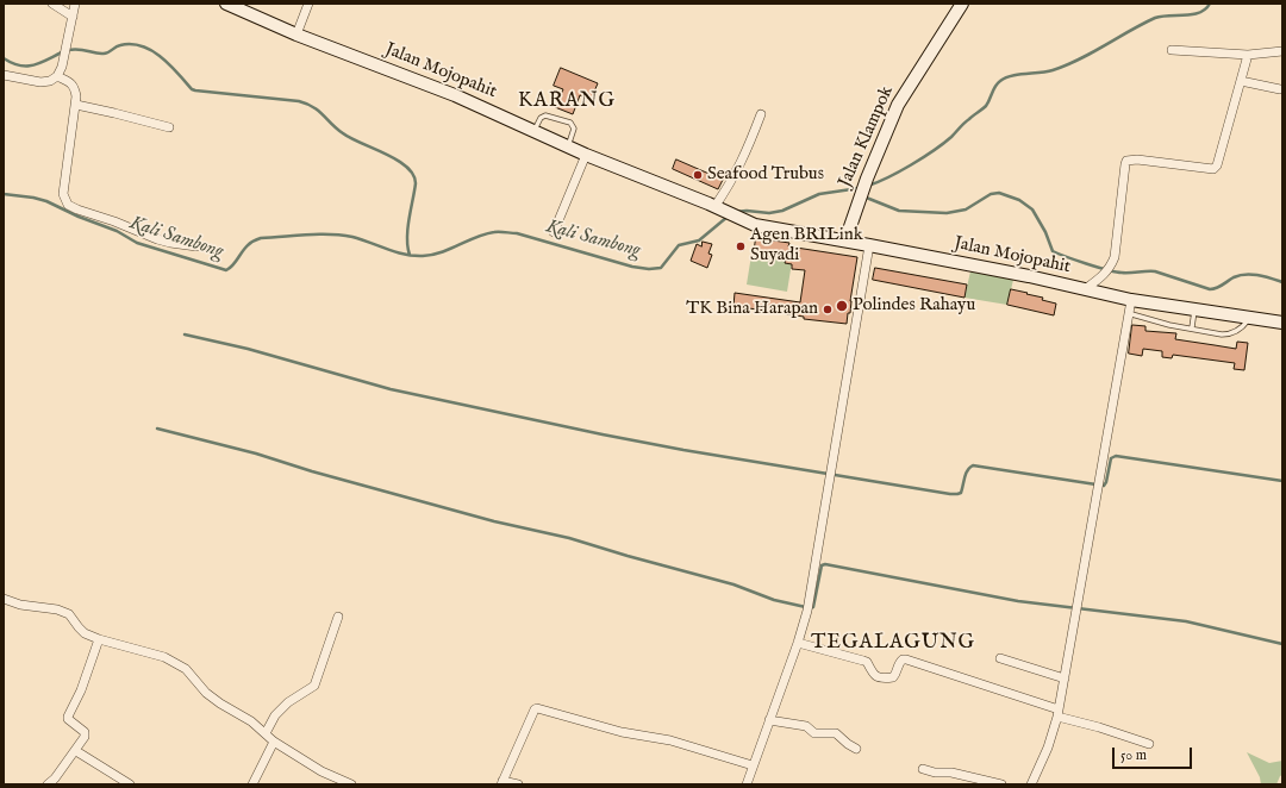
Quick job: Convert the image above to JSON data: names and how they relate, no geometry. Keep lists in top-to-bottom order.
{
  "streets": {
    "street": ["Jalan Mojopahit", "Jalan Klampok"]
  },
  "crossings": [
    ["Jalan Mojopahit", "Jalan Klampok"]
  ],
  "districts": ["KARANG", "TEGALAGUNG"],
  "water": ["Kali Sambong"],
  "places": [
    "Seafood Trubus",
    "Agen BRILink Suyadi",
    "Polindes Rahayu",
    "TK Bina Harapan"
  ],
  "scale_bar": "50 m"
}
